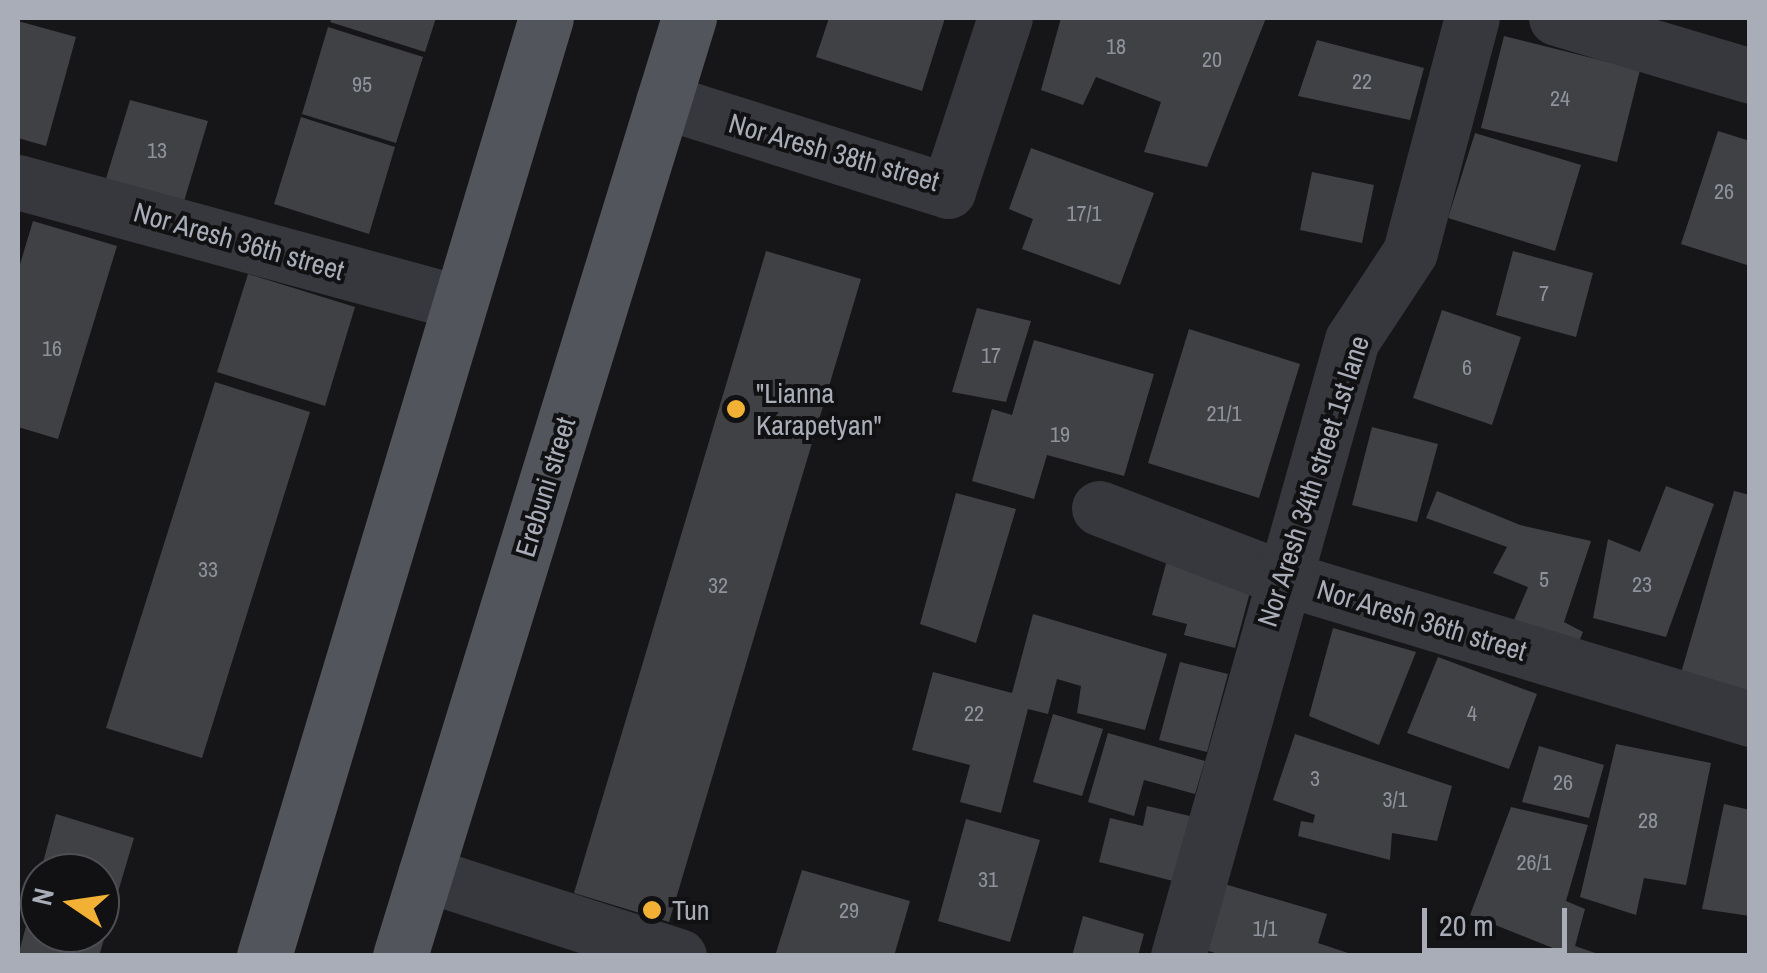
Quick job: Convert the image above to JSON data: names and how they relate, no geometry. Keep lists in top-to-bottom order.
{
  "streets": {
    "main road": ["Erebuni street"],
    "street": ["Nor Aresh 38th street", "Nor Aresh 36th street", "Nor Aresh 34th street 1st lane"]
  },
  "crossings": [
    ["Nor Aresh 38th street", "Erebuni street"],
    ["Nor Aresh 36th street", "Nor Aresh 34th street 1st lane"]
  ],
  "places": ["\"Lianna Karapetyan\"", "Tun"],
  "house_numbers": [
    "18",
    "20",
    "22",
    "95",
    "24",
    "13",
    "26",
    "17/1",
    "7",
    "16",
    "17",
    "6",
    "21/1",
    "19",
    "33",
    "5",
    "23",
    "32",
    "22",
    "4",
    "3",
    "26",
    "3/1",
    "28",
    "26/1",
    "31",
    "29",
    "1/1"
  ],
  "scale_bar": "20 m",
  "north": "left"
}
